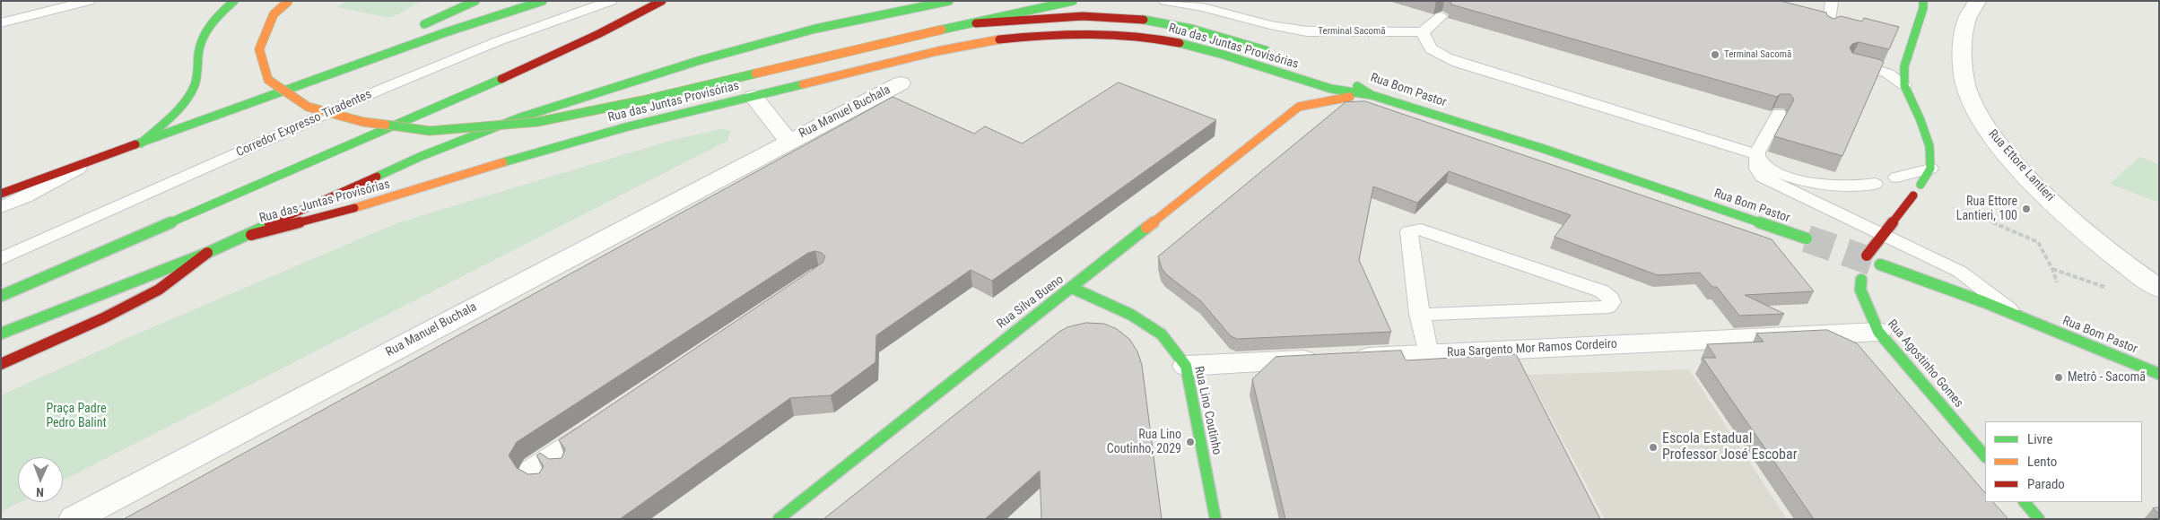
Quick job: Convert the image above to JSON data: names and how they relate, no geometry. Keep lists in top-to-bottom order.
{
  "streets": {
    "main road": [
      "Rua das Juntas Provisórias",
      "Rua Bom Pastor",
      "Rua Silva Bueno",
      "Rua Agostinho Gomes",
      "Rua Lino Coutinho"
    ],
    "street": ["Rua Manuel Buchala", "Rua Ettore Lantieri", "Rua Sargento Mor Ramos Cordeiro"],
    "lane": ["Terminal Sacomã", "Corredor Expresso Tiradentes"]
  },
  "crossings": [
    ["Rua das Juntas Provisórias", "Rua Bom Pastor"],
    ["Rua das Juntas Provisórias", "Rua Manuel Buchala"],
    ["Rua das Juntas Provisórias", "Rua Silva Bueno"],
    ["Rua Bom Pastor", "Rua Silva Bueno"],
    ["Rua Silva Bueno", "Rua Lino Coutinho"],
    ["Rua Sargento Mor Ramos Cordeiro", "Rua Agostinho Gomes"],
    ["Rua Sargento Mor Ramos Cordeiro", "Rua Lino Coutinho"]
  ],
  "parks": ["Praça Padre Pedro Balint"],
  "places": [
    "Terminal Sacomã",
    "Rua Ettore Lantieri, 100",
    "Metrô - Sacomã",
    "Rua Lino Coutinho, 2029",
    "Escola Estadual Professor José Escobar"
  ],
  "legend": ["Livre", "Lento", "Parado"],
  "north": "bottom"
}
